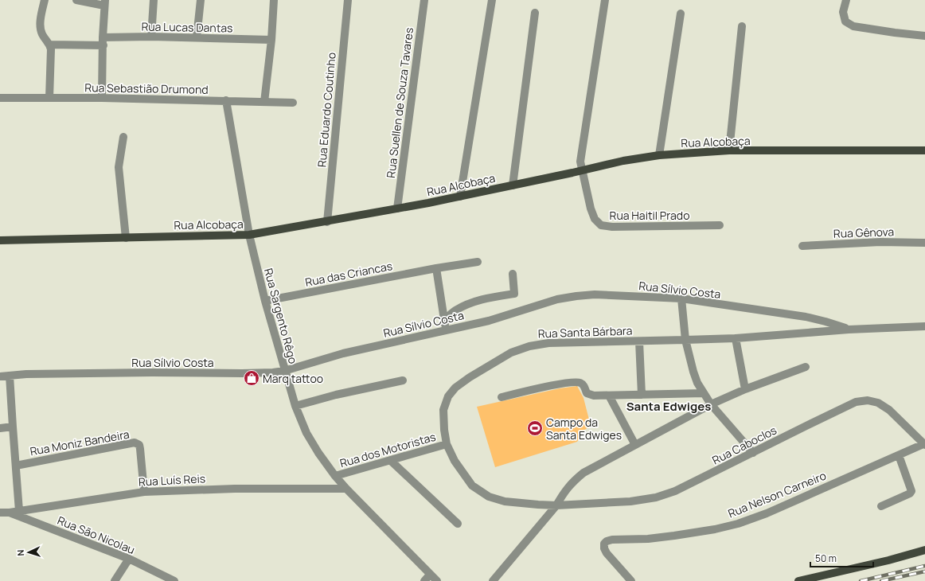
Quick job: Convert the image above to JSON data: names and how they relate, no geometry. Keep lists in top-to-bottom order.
{
  "streets": {
    "main road": ["Rua Alcobaça"],
    "street": [
      "Rua Lucas Dantas",
      "Rua Sebastião Drumond",
      "Rua Suellen de Souza Tavares",
      "Rua Eduardo Coutinho",
      "Rua Haitil Prado",
      "Rua Gênova",
      "Rua das Criancas",
      "Rua Sílvio Costa",
      "Rua Sargento Rêgo",
      "Rua Santa Bárbara",
      "Rua Moniz Bandeira",
      "Rua Caboclos",
      "Rua dos Motoristas",
      "Rua Luís Reis",
      "Rua Nelson Carneiro",
      "Rua São Nicolau"
    ]
  },
  "crossings": [
    ["Rua Sebastião Drumond", "Rua Sargento Rêgo"],
    ["Rua Suellen de Souza Tavares", "Rua Alcobaça"],
    ["Rua Eduardo Coutinho", "Rua Alcobaça"],
    ["Rua Alcobaça", "Rua Haitil Prado"],
    ["Rua Alcobaça", "Rua Sargento Rêgo"],
    ["Rua das Criancas", "Rua Sargento Rêgo"],
    ["Rua Sílvio Costa", "Rua Sargento Rêgo"],
    ["Rua Sílvio Costa", "Rua Santa Bárbara"],
    ["Rua Sargento Rêgo", "Rua dos Motoristas"],
    ["Rua Sargento Rêgo", "Rua Luís Reis"],
    ["Rua Santa Bárbara", "Rua Caboclos"],
    ["Rua Santa Bárbara", "Rua dos Motoristas"],
    ["Rua Moniz Bandeira", "Rua Luís Reis"],
    ["Rua Caboclos", "Rua Nelson Carneiro"],
    ["Rua Luís Reis", "Rua São Nicolau"]
  ],
  "districts": ["Santa Edwiges"],
  "places": {
    "shop": ["Marq tattoo"],
    "sports": ["Campo da Santa Edwiges"]
  },
  "scale_bar": "50 m",
  "north": "left"
}
